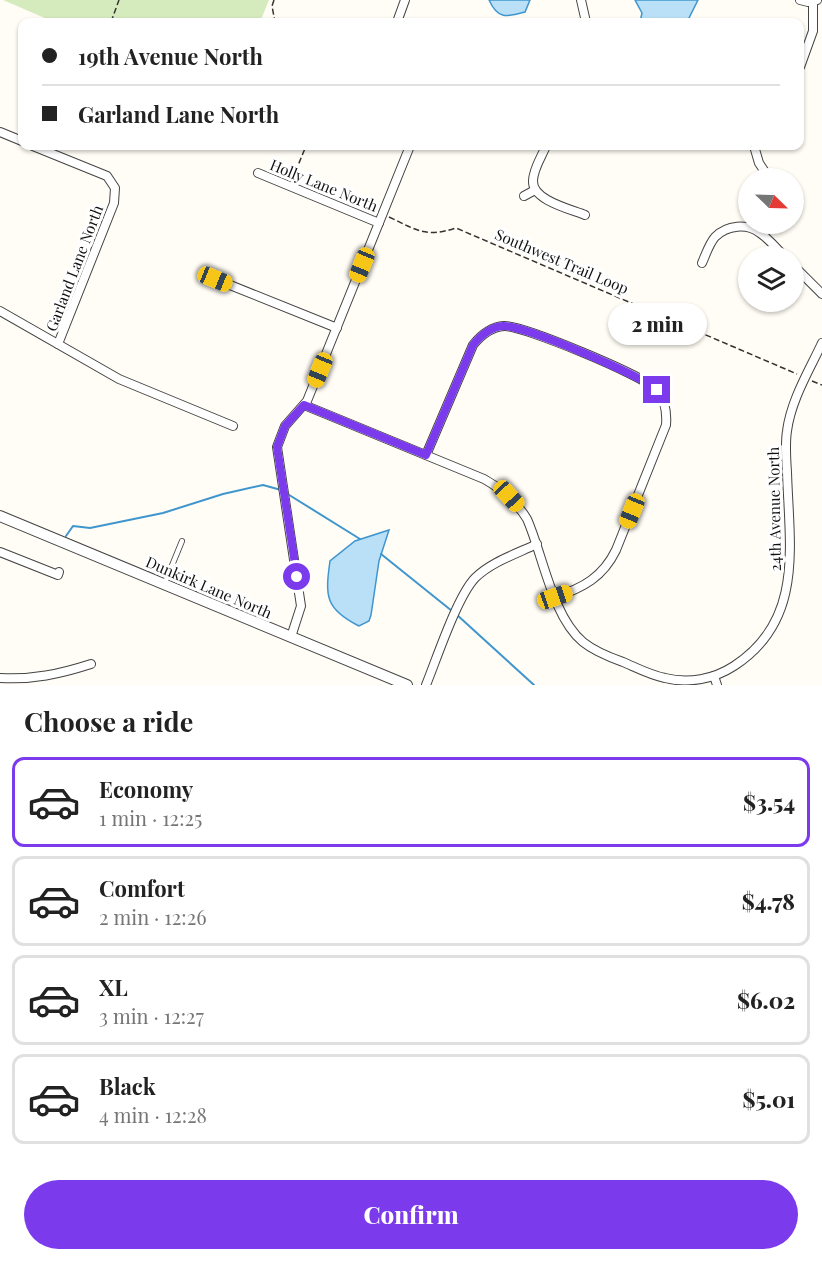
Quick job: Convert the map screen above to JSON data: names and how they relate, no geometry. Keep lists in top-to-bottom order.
{
  "streets": {
    "street": [
      "Holly Lane North",
      "Garland Lane North",
      "24th Avenue North",
      "Dunkirk Lane North"
    ],
    "path": ["Southwest Trail Loop"]
  },
  "crossings": [
    ["Southwest Trail Loop", "24th Avenue North"]
  ],
  "north": "bottom right",
  "page": {
    "banner": ["19th Avenue North", "Garland Lane North"],
    "bubble": "2 min",
    "heading": "Choose a ride",
    "list": [
      {
        "name": "Economy",
        "note": "1 min · 12:25",
        "value": "$3.54"
      },
      {
        "name": "Comfort",
        "note": "2 min · 12:26",
        "value": "$4.78"
      },
      {
        "name": "XL",
        "note": "3 min · 12:27",
        "value": "$6.02"
      },
      {
        "name": "Black",
        "note": "4 min · 12:28",
        "value": "$5.01"
      }
    ],
    "buttons": "Confirm"
  }
}
